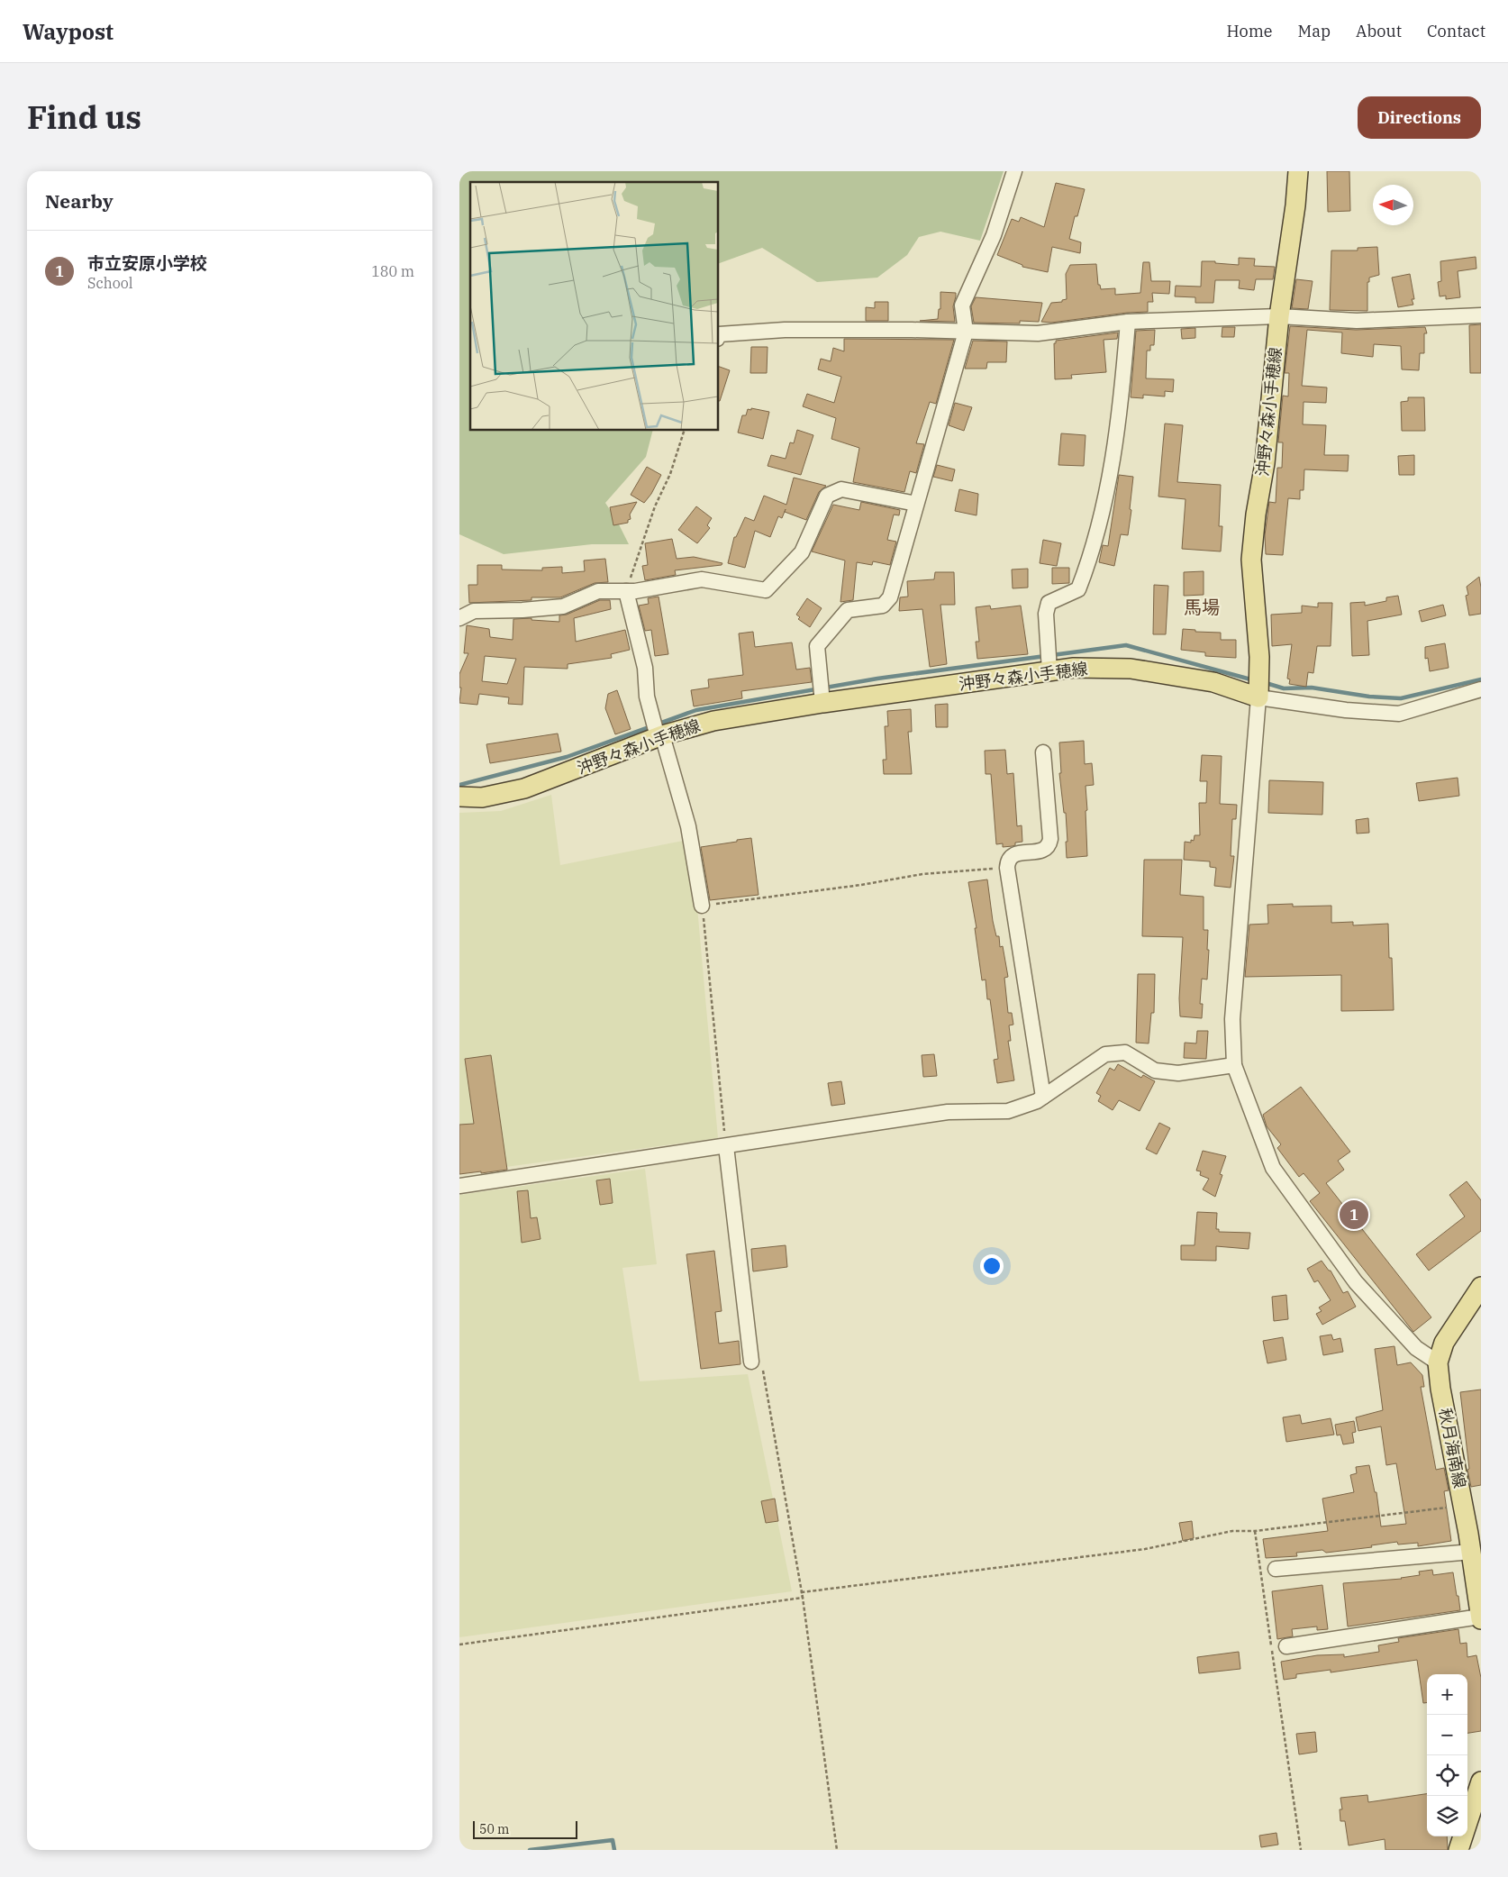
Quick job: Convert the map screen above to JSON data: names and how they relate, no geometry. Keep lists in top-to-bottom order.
{
  "streets": {
    "main road": ["沖野々森小手穂線", "秋月海南線"]
  },
  "districts": ["馬場"],
  "scale_bar": "50 m",
  "north": "left",
  "page": {
    "header": "Waypost",
    "nav": [
      "Home",
      "Map",
      "About",
      "Contact"
    ],
    "title": "Find us",
    "buttons": "Directions",
    "heading": "Nearby",
    "list": [
      {
        "mark": "1",
        "name": "市立安原小学校",
        "note": "School",
        "value": "180 m"
      }
    ],
    "pins": "1",
    "map_buttons": ["+", "−"],
    "scale": "50 m"
  }
}
